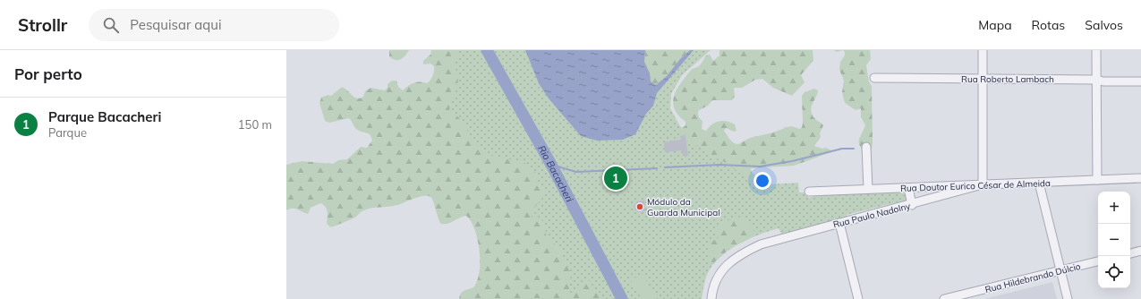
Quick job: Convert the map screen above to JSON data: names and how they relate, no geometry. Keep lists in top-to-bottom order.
{
  "streets": {
    "street": [
      "Rua Roberto Lambach",
      "Rua Doutor Eurico César de Almeida",
      "Rua Paulo Nadolny",
      "Rua Hildebrando Dúlcio"
    ]
  },
  "crossings": [
    ["Rua Doutor Eurico César de Almeida", "Rua Paulo Nadolny"]
  ],
  "water": ["Rio Bacacheri"],
  "places": ["Módulo da Guarda Municipal"],
  "page": {
    "header": "Strollr",
    "search": "Pesquisar aqui",
    "nav": ["Mapa", "Rotas", "Salvos"],
    "heading": "Por perto",
    "list": [
      {
        "mark": "1",
        "name": "Parque Bacacheri",
        "note": "Parque",
        "value": "150 m"
      }
    ],
    "pins": "1",
    "map_buttons": ["+", "−"]
  }
}
